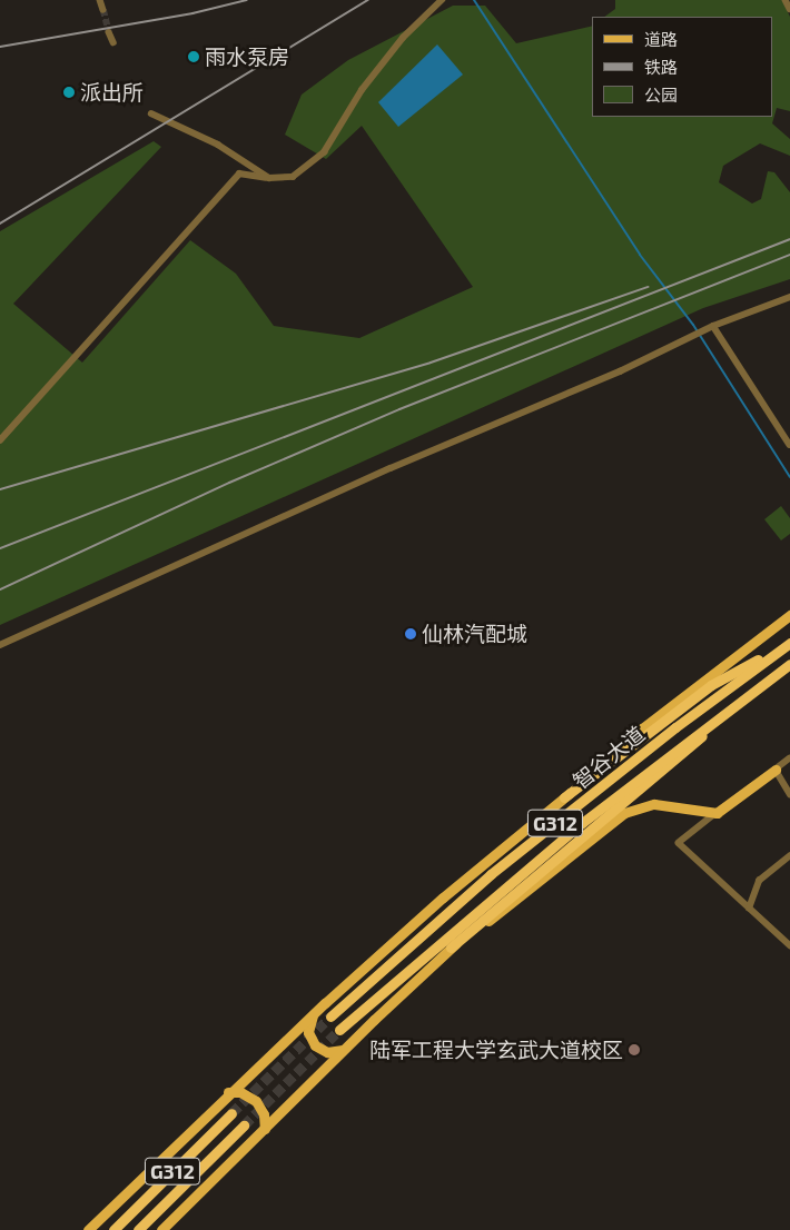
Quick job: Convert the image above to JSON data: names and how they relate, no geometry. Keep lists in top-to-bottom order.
{
  "streets": {
    "highway": ["智谷大道", "G312"]
  },
  "places": [
    "雨水泵房",
    "派出所",
    "仙林汽配城",
    "陆军工程大学玄武大道校区"
  ],
  "legend": ["道路", "铁路", "公园"]
}
